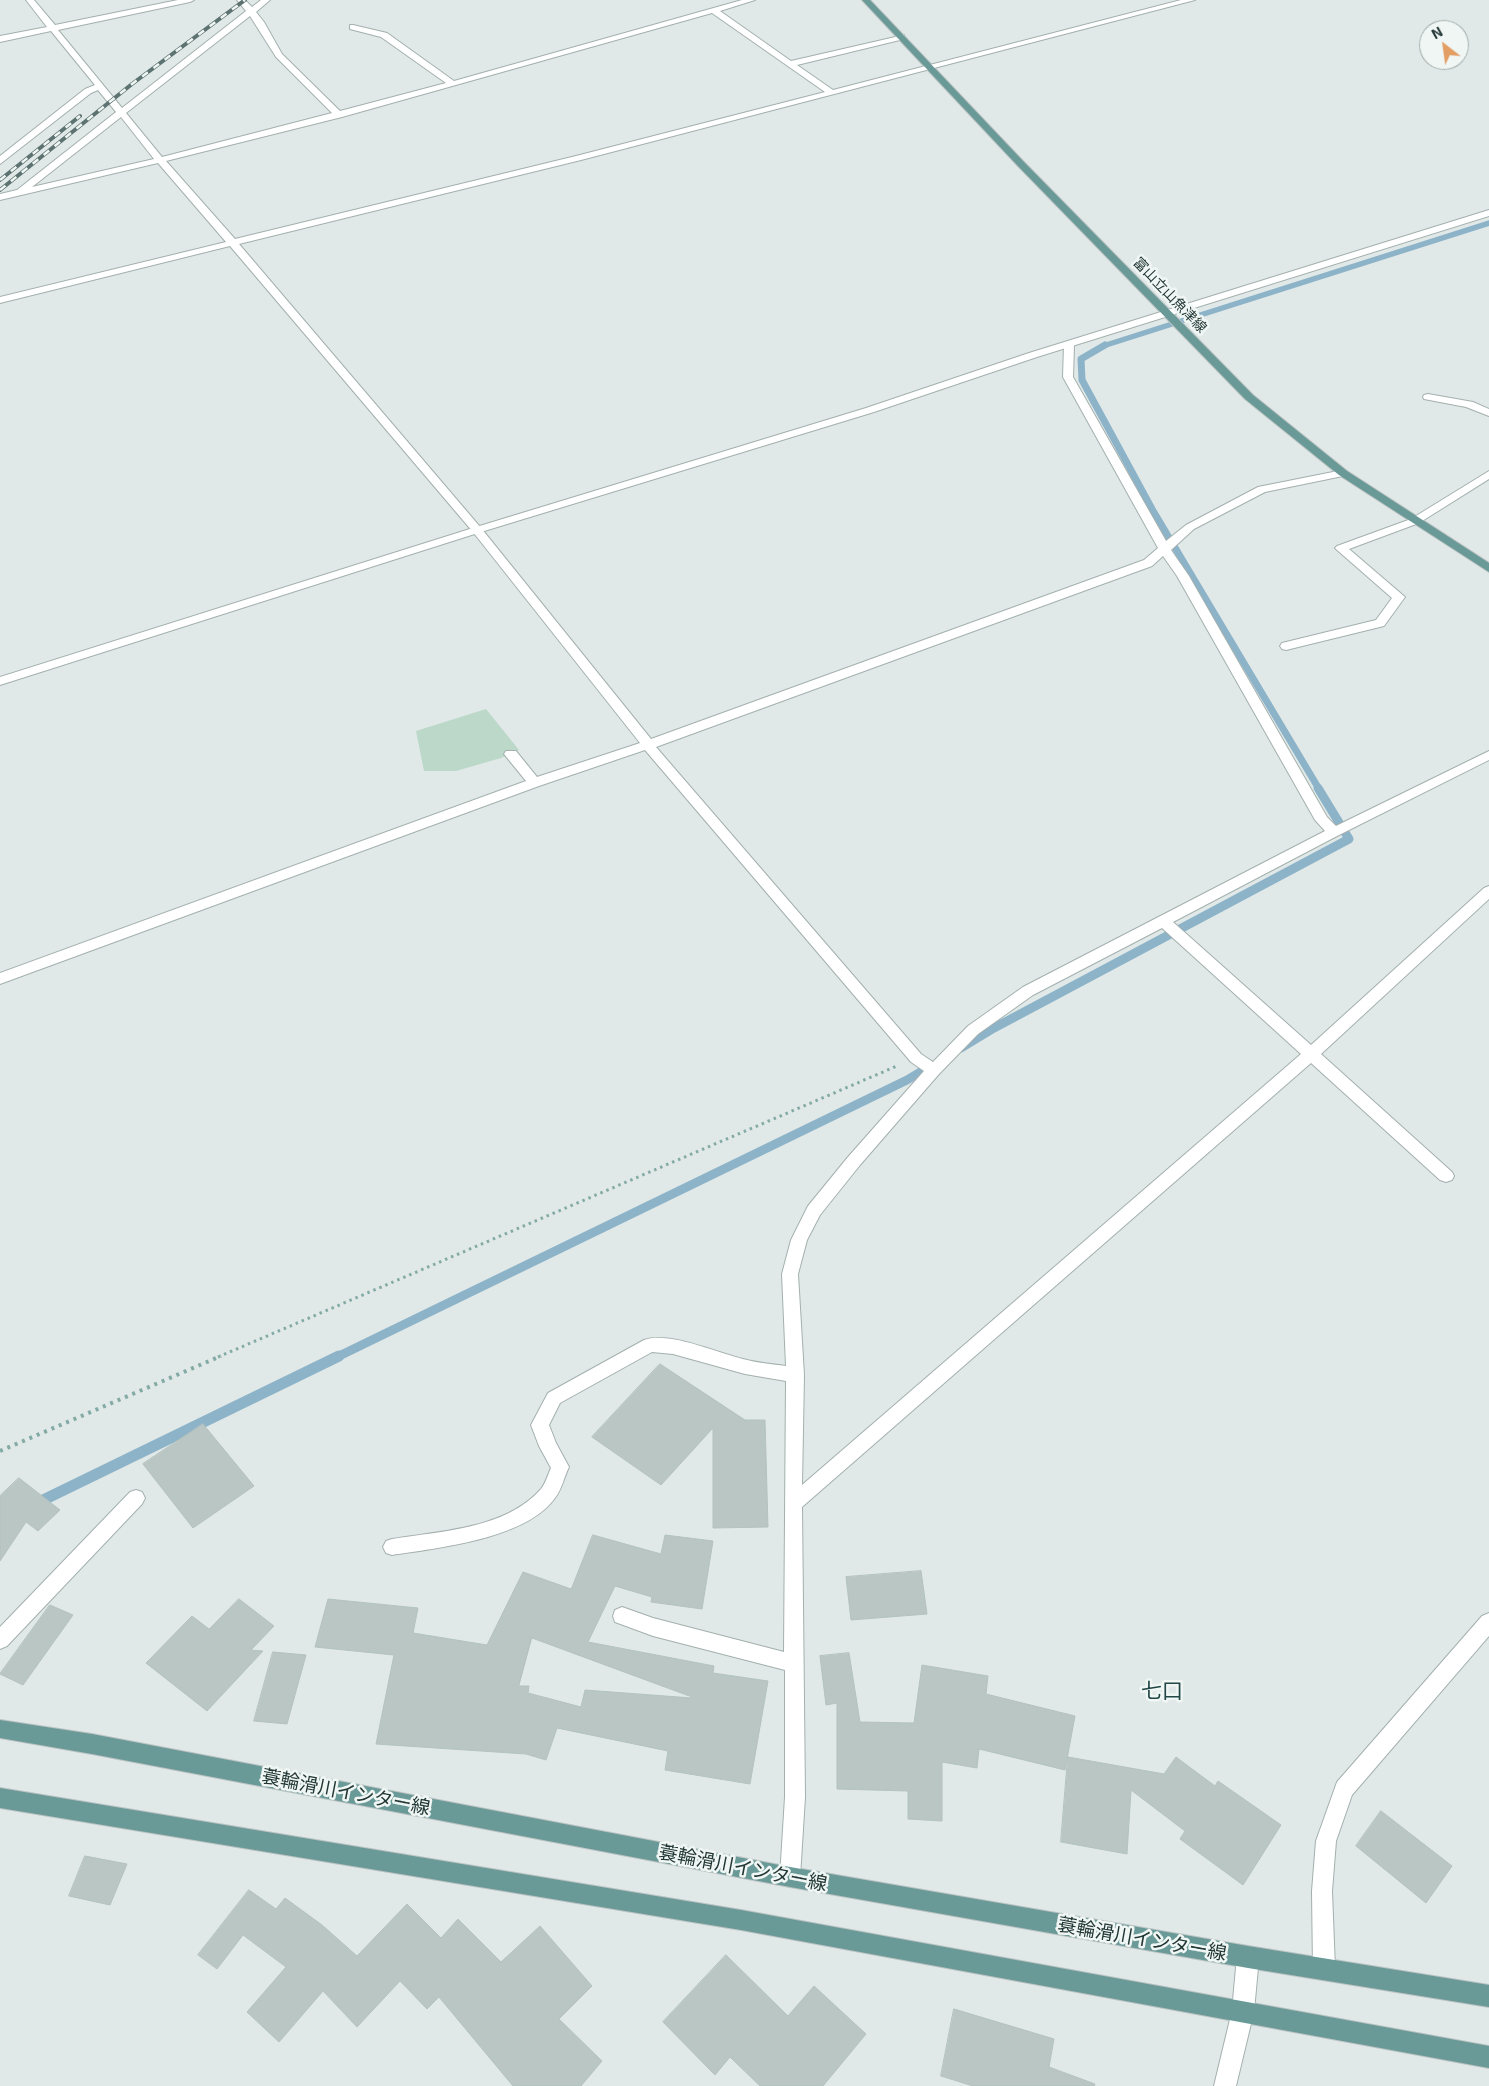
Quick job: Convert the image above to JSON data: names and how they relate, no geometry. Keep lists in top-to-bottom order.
{
  "streets": {
    "main road": ["富山立山魚津線", "蓑輪滑川インター線"]
  },
  "districts": ["七口"],
  "north": "top left"
}
